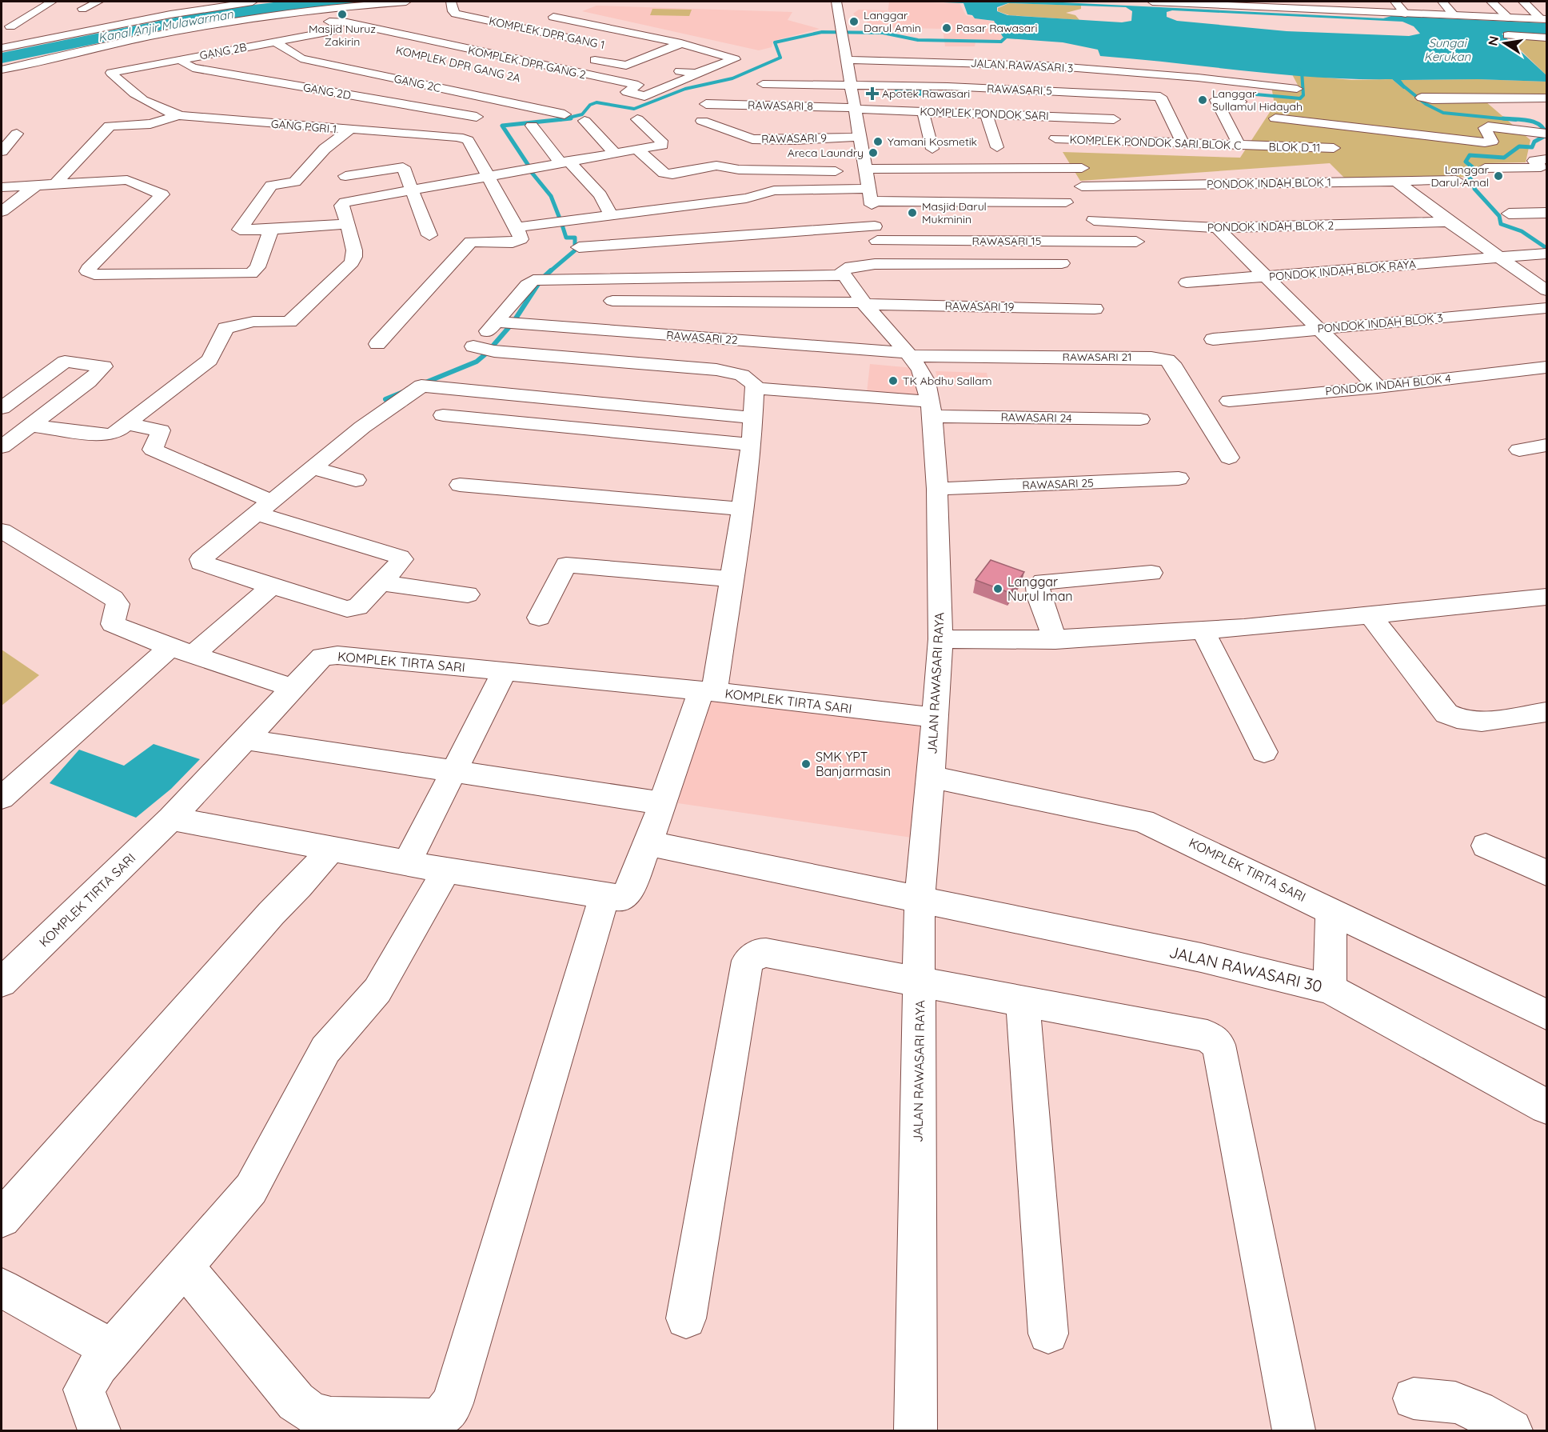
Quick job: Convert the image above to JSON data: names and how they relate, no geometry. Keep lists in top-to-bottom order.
{
  "streets": {
    "street": [
      "KOMPLEK DPR GANG 1",
      "GANG 2B",
      "KOMPLEK DPR GANG 2",
      "JALAN RAWASARI 3",
      "GANG 2C",
      "RAWASARI 5",
      "GANG 2D",
      "RAWASARI 8",
      "KOMPLEK PONDOK SARI",
      "GANG PGRI 1",
      "RAWASARI 9",
      "KOMPLEK PONDOK SARI BLOK C",
      "BLOK D 11",
      "PONDOK INDAH BLOK 1",
      "PONDOK INDAH BLOK 2",
      "RAWASARI 15",
      "PONDOK INDAH BLOK RAYA",
      "RAWASARI 19",
      "PONDOK INDAH BLOK 3",
      "RAWASARI 22",
      "RAWASARI 21",
      "PONDOK INDAH BLOK 4",
      "RAWASARI 24",
      "RAWASARI 25",
      "KOMPLEK TIRTA SARI",
      "JALAN RAWASARI RAYA",
      "JALAN RAWASARI 30"
    ]
  },
  "crossings": [
    ["GANG 2B", "KOMPLEK DPR GANG 2"],
    ["GANG 2B", "GANG 2C"],
    ["GANG 2B", "GANG 2D"],
    ["GANG 2B", "GANG PGRI 1"],
    ["RAWASARI 5", "KOMPLEK PONDOK SARI BLOK C"],
    ["RAWASARI 8", "KOMPLEK PONDOK SARI"],
    ["KOMPLEK PONDOK SARI", "KOMPLEK PONDOK SARI BLOK C"],
    ["KOMPLEK PONDOK SARI BLOK C", "BLOK D 11"],
    ["RAWASARI 19", "JALAN RAWASARI RAYA"],
    ["RAWASARI 22", "RAWASARI 21"],
    ["RAWASARI 22", "JALAN RAWASARI RAYA"],
    ["RAWASARI 21", "JALAN RAWASARI RAYA"],
    ["RAWASARI 24", "JALAN RAWASARI RAYA"],
    ["RAWASARI 25", "JALAN RAWASARI RAYA"],
    ["KOMPLEK TIRTA SARI", "JALAN RAWASARI RAYA"],
    ["JALAN RAWASARI RAYA", "JALAN RAWASARI 30"]
  ],
  "water": ["Kanal Anjir Mulawarman", "Sungai Kerukan"],
  "places": {
    "other": [
      "Masjid Nuruz Zakirin",
      "Langgar Darul Amin",
      "Pasar Rawasari",
      "Langgar Sullamul Hidayah",
      "Yamani Kosmetik",
      "Areca Laundry",
      "Langgar Darul Amal",
      "Masjid Darul Mukminin",
      "TK Abdhu Sallam",
      "Langgar Nurul Iman",
      "SMK YPT Banjarmasin"
    ],
    "health": ["Apotek Rawasari"]
  },
  "north": "left"
}
